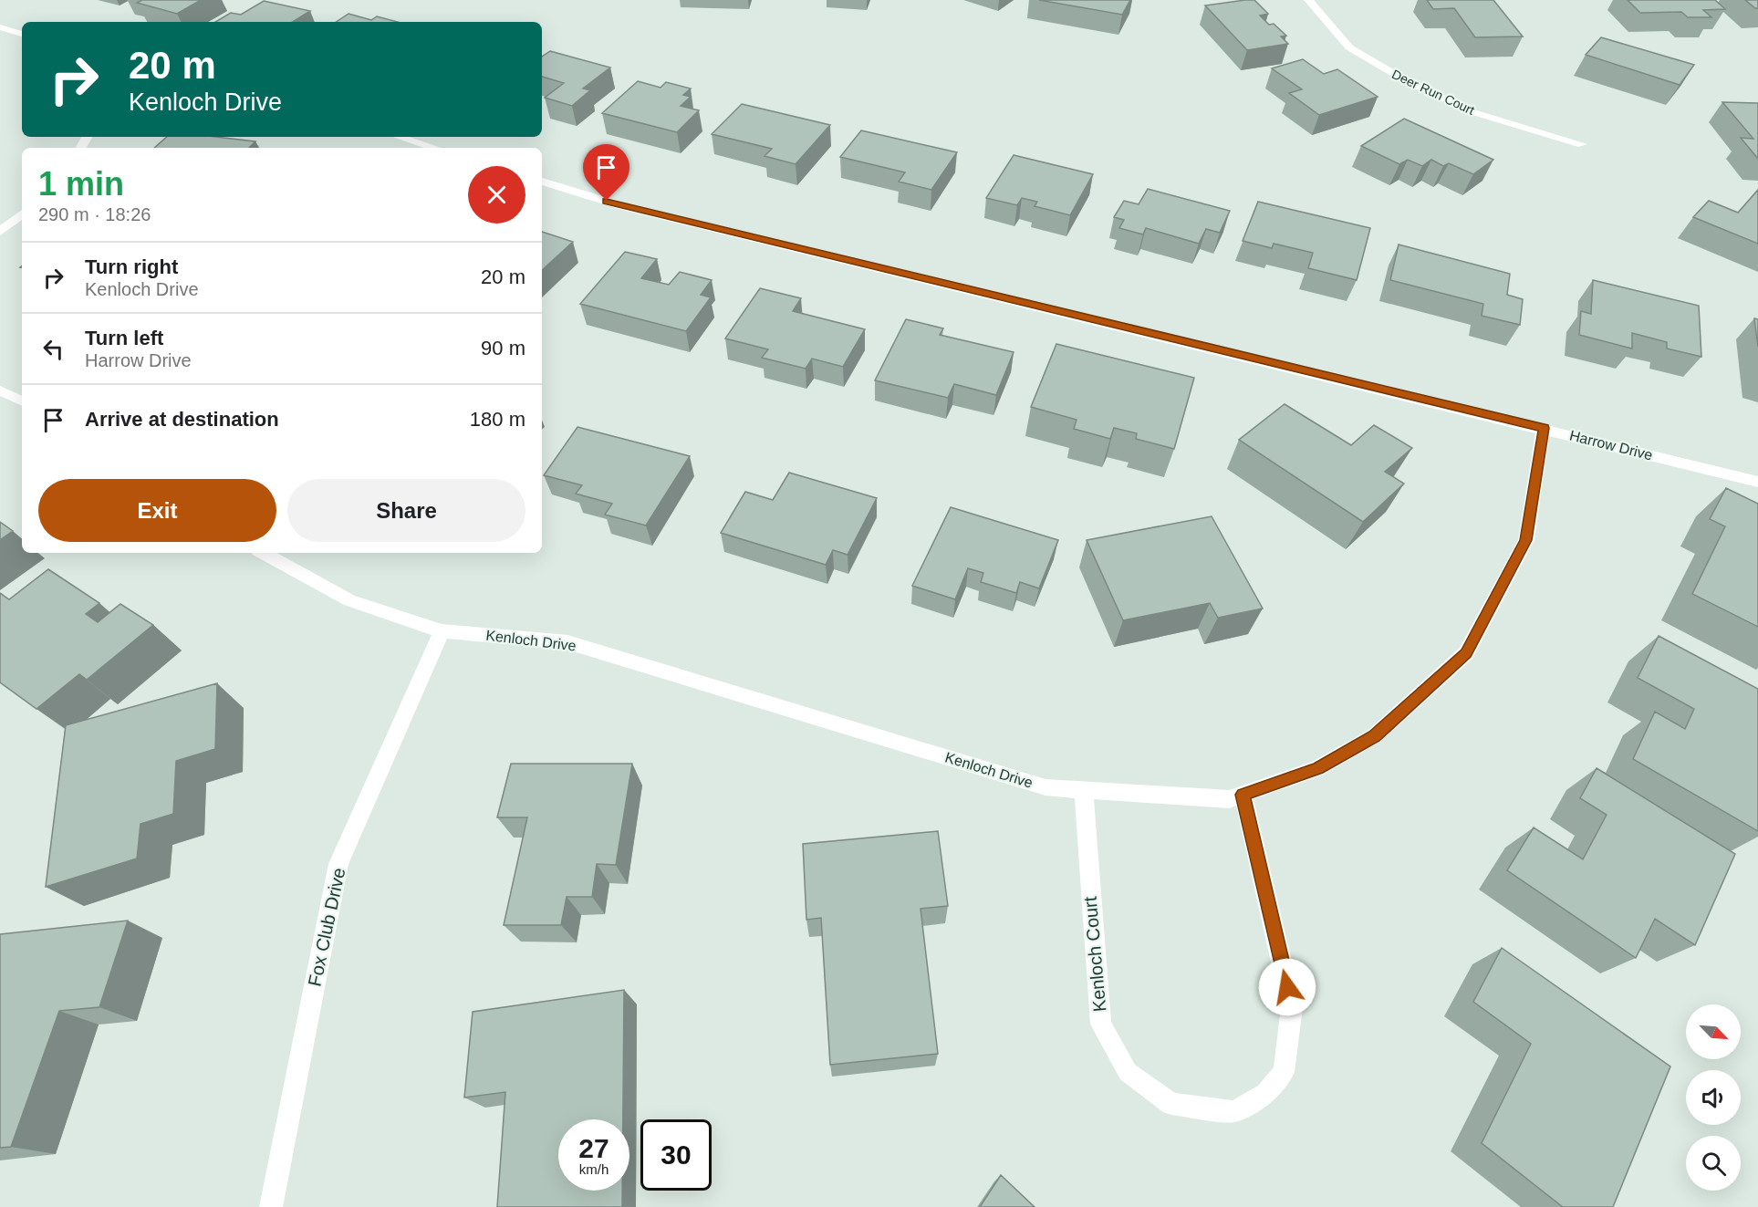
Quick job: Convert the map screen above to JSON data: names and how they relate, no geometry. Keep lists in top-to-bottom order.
{
  "streets": {
    "street": [
      "Deer Run Court",
      "Harrow Drive",
      "Kenloch Drive",
      "Fox Club Drive",
      "Kenloch Court"
    ]
  },
  "crossings": [
    ["Harrow Drive", "Kenloch Drive"],
    ["Kenloch Drive", "Fox Club Drive"],
    ["Kenloch Drive", "Kenloch Court"]
  ],
  "north": "bottom right",
  "page": {
    "turn": ["20 m", "Kenloch Drive"],
    "heading": ["1 min", "290 m · 18:26"],
    "list": [
      {
        "name": "Turn right",
        "note": "Kenloch Drive",
        "value": "20 m"
      },
      {
        "name": "Turn left",
        "note": "Harrow Drive",
        "value": "90 m"
      },
      {
        "name": "Arrive at destination",
        "value": "180 m"
      }
    ],
    "buttons": ["Exit", "Share"],
    "speed": "27 km/h",
    "limit": "30"
  }
}
